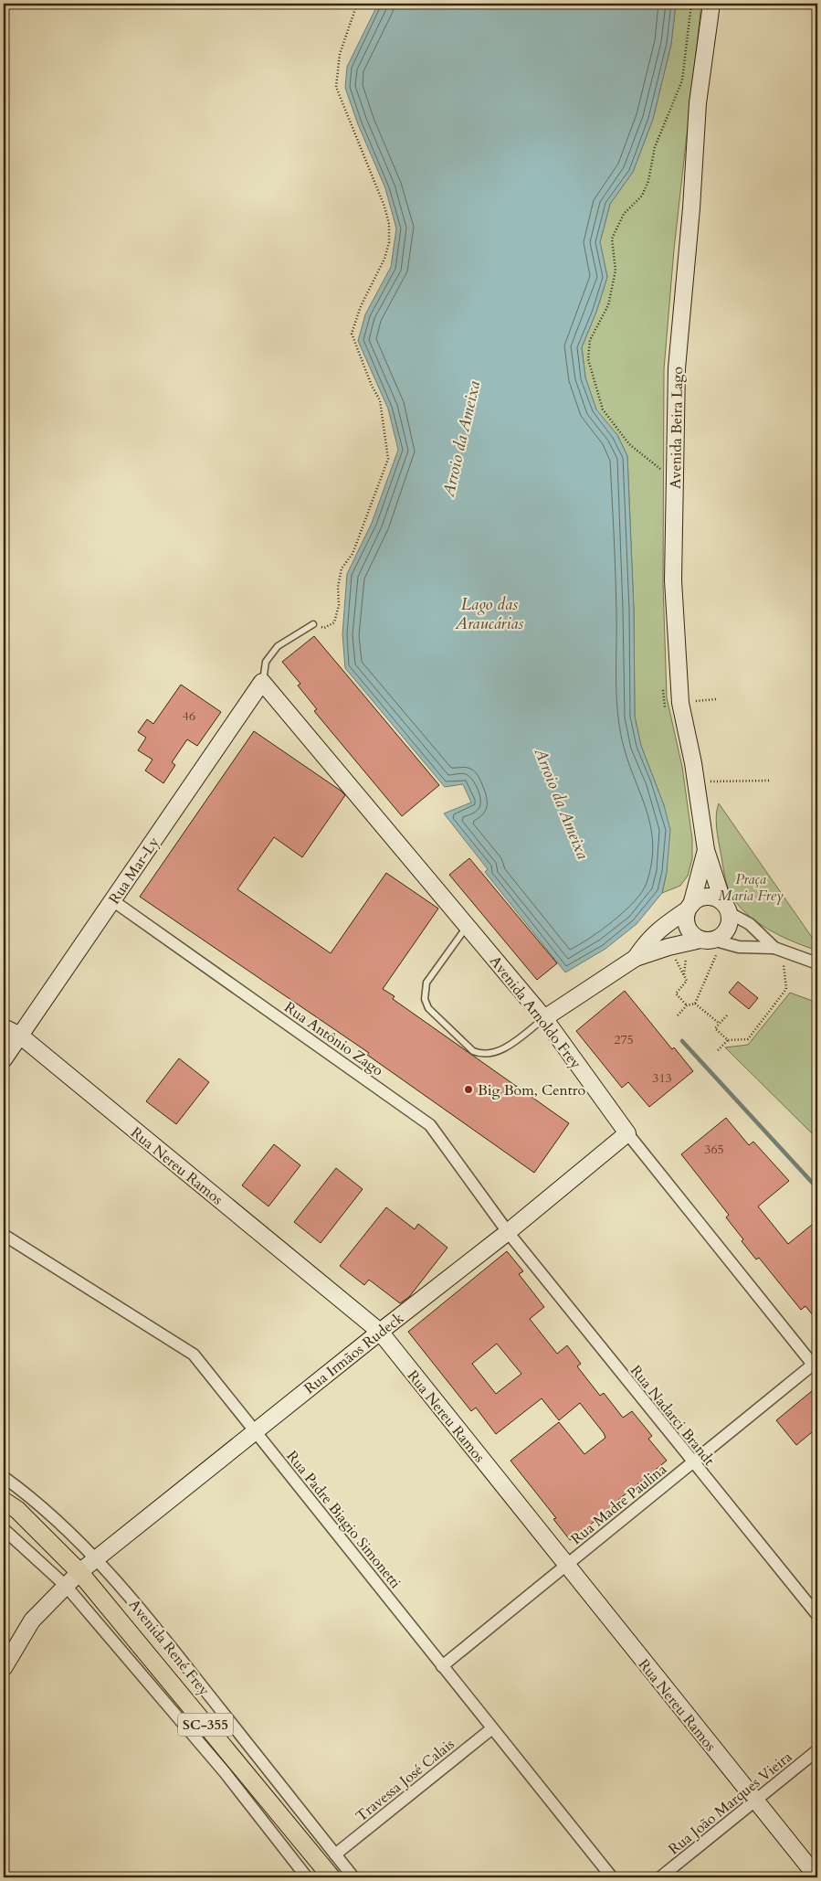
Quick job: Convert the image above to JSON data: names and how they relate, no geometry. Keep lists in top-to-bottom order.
{
  "streets": {
    "main road": ["Avenida René Frey", "SC-355"],
    "street": [
      "Avenida Beira Lago",
      "Rua Mar-Ly",
      "Avenida Arnoldo Frey",
      "Rua Antônio Zago",
      "Rua Nereu Ramos",
      "Rua Irmãos Rudeck",
      "Rua Nadarci Brandt",
      "Rua Madre Paulina",
      "Rua Padre Biagio Simonetti",
      "Travessa José Calais",
      "Rua João Marques Vieira"
    ]
  },
  "crossings": [
    ["Rua Mar-Ly", "Avenida Arnoldo Frey"],
    ["Rua Mar-Ly", "Rua Antônio Zago"],
    ["Rua Mar-Ly", "Rua Nereu Ramos"],
    ["Avenida Arnoldo Frey", "Rua Irmãos Rudeck"],
    ["Avenida Arnoldo Frey", "Rua Madre Paulina"],
    ["Rua Antônio Zago", "Rua Irmãos Rudeck"],
    ["Rua Antônio Zago", "Rua Nadarci Brandt"],
    ["Rua Nereu Ramos", "Rua Irmãos Rudeck"],
    ["Rua Nereu Ramos", "Rua Madre Paulina"],
    ["Rua Nereu Ramos", "Rua João Marques Vieira"],
    ["Rua Irmãos Rudeck", "Rua Nadarci Brandt"],
    ["Rua Irmãos Rudeck", "Rua Padre Biagio Simonetti"],
    ["Rua Irmãos Rudeck", "Avenida René Frey"],
    ["Rua Nadarci Brandt", "Rua Madre Paulina"],
    ["Rua Madre Paulina", "Rua Padre Biagio Simonetti"],
    ["Rua Padre Biagio Simonetti", "Travessa José Calais"],
    ["Avenida René Frey", "Travessa José Calais"]
  ],
  "water": ["Arroio da Ameixa", "Lago das Araucárias"],
  "parks": ["Praça Maria Frey"],
  "places": ["Big Bom, Centro"],
  "house_numbers": [
    "46",
    "275",
    "313",
    "365"
  ]
}
